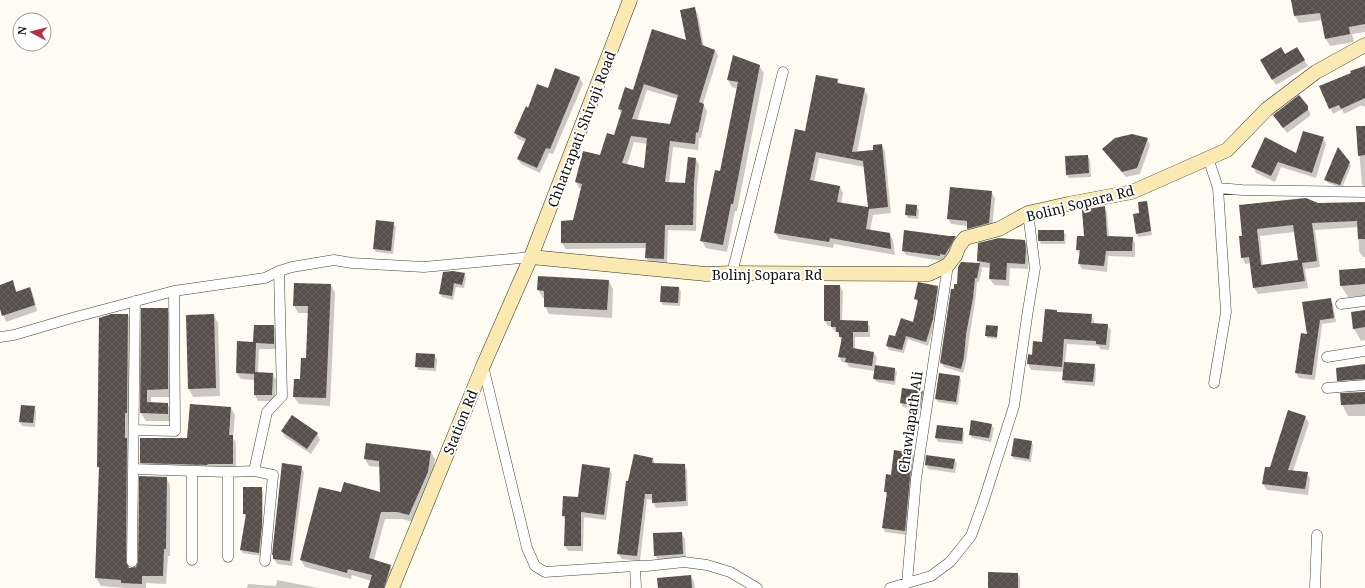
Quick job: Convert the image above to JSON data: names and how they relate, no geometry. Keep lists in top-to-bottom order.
{
  "streets": {
    "main road": ["Chhatrapati Shivaji Road", "Bolinj Sopara Rd", "Station Rd"],
    "street": ["Chawlapath Ali"]
  },
  "crossings": [
    ["Chhatrapati Shivaji Road", "Bolinj Sopara Rd"],
    ["Chhatrapati Shivaji Road", "Station Rd"],
    ["Bolinj Sopara Rd", "Station Rd"],
    ["Bolinj Sopara Rd", "Chawlapath Ali"]
  ],
  "north": "left"
}
